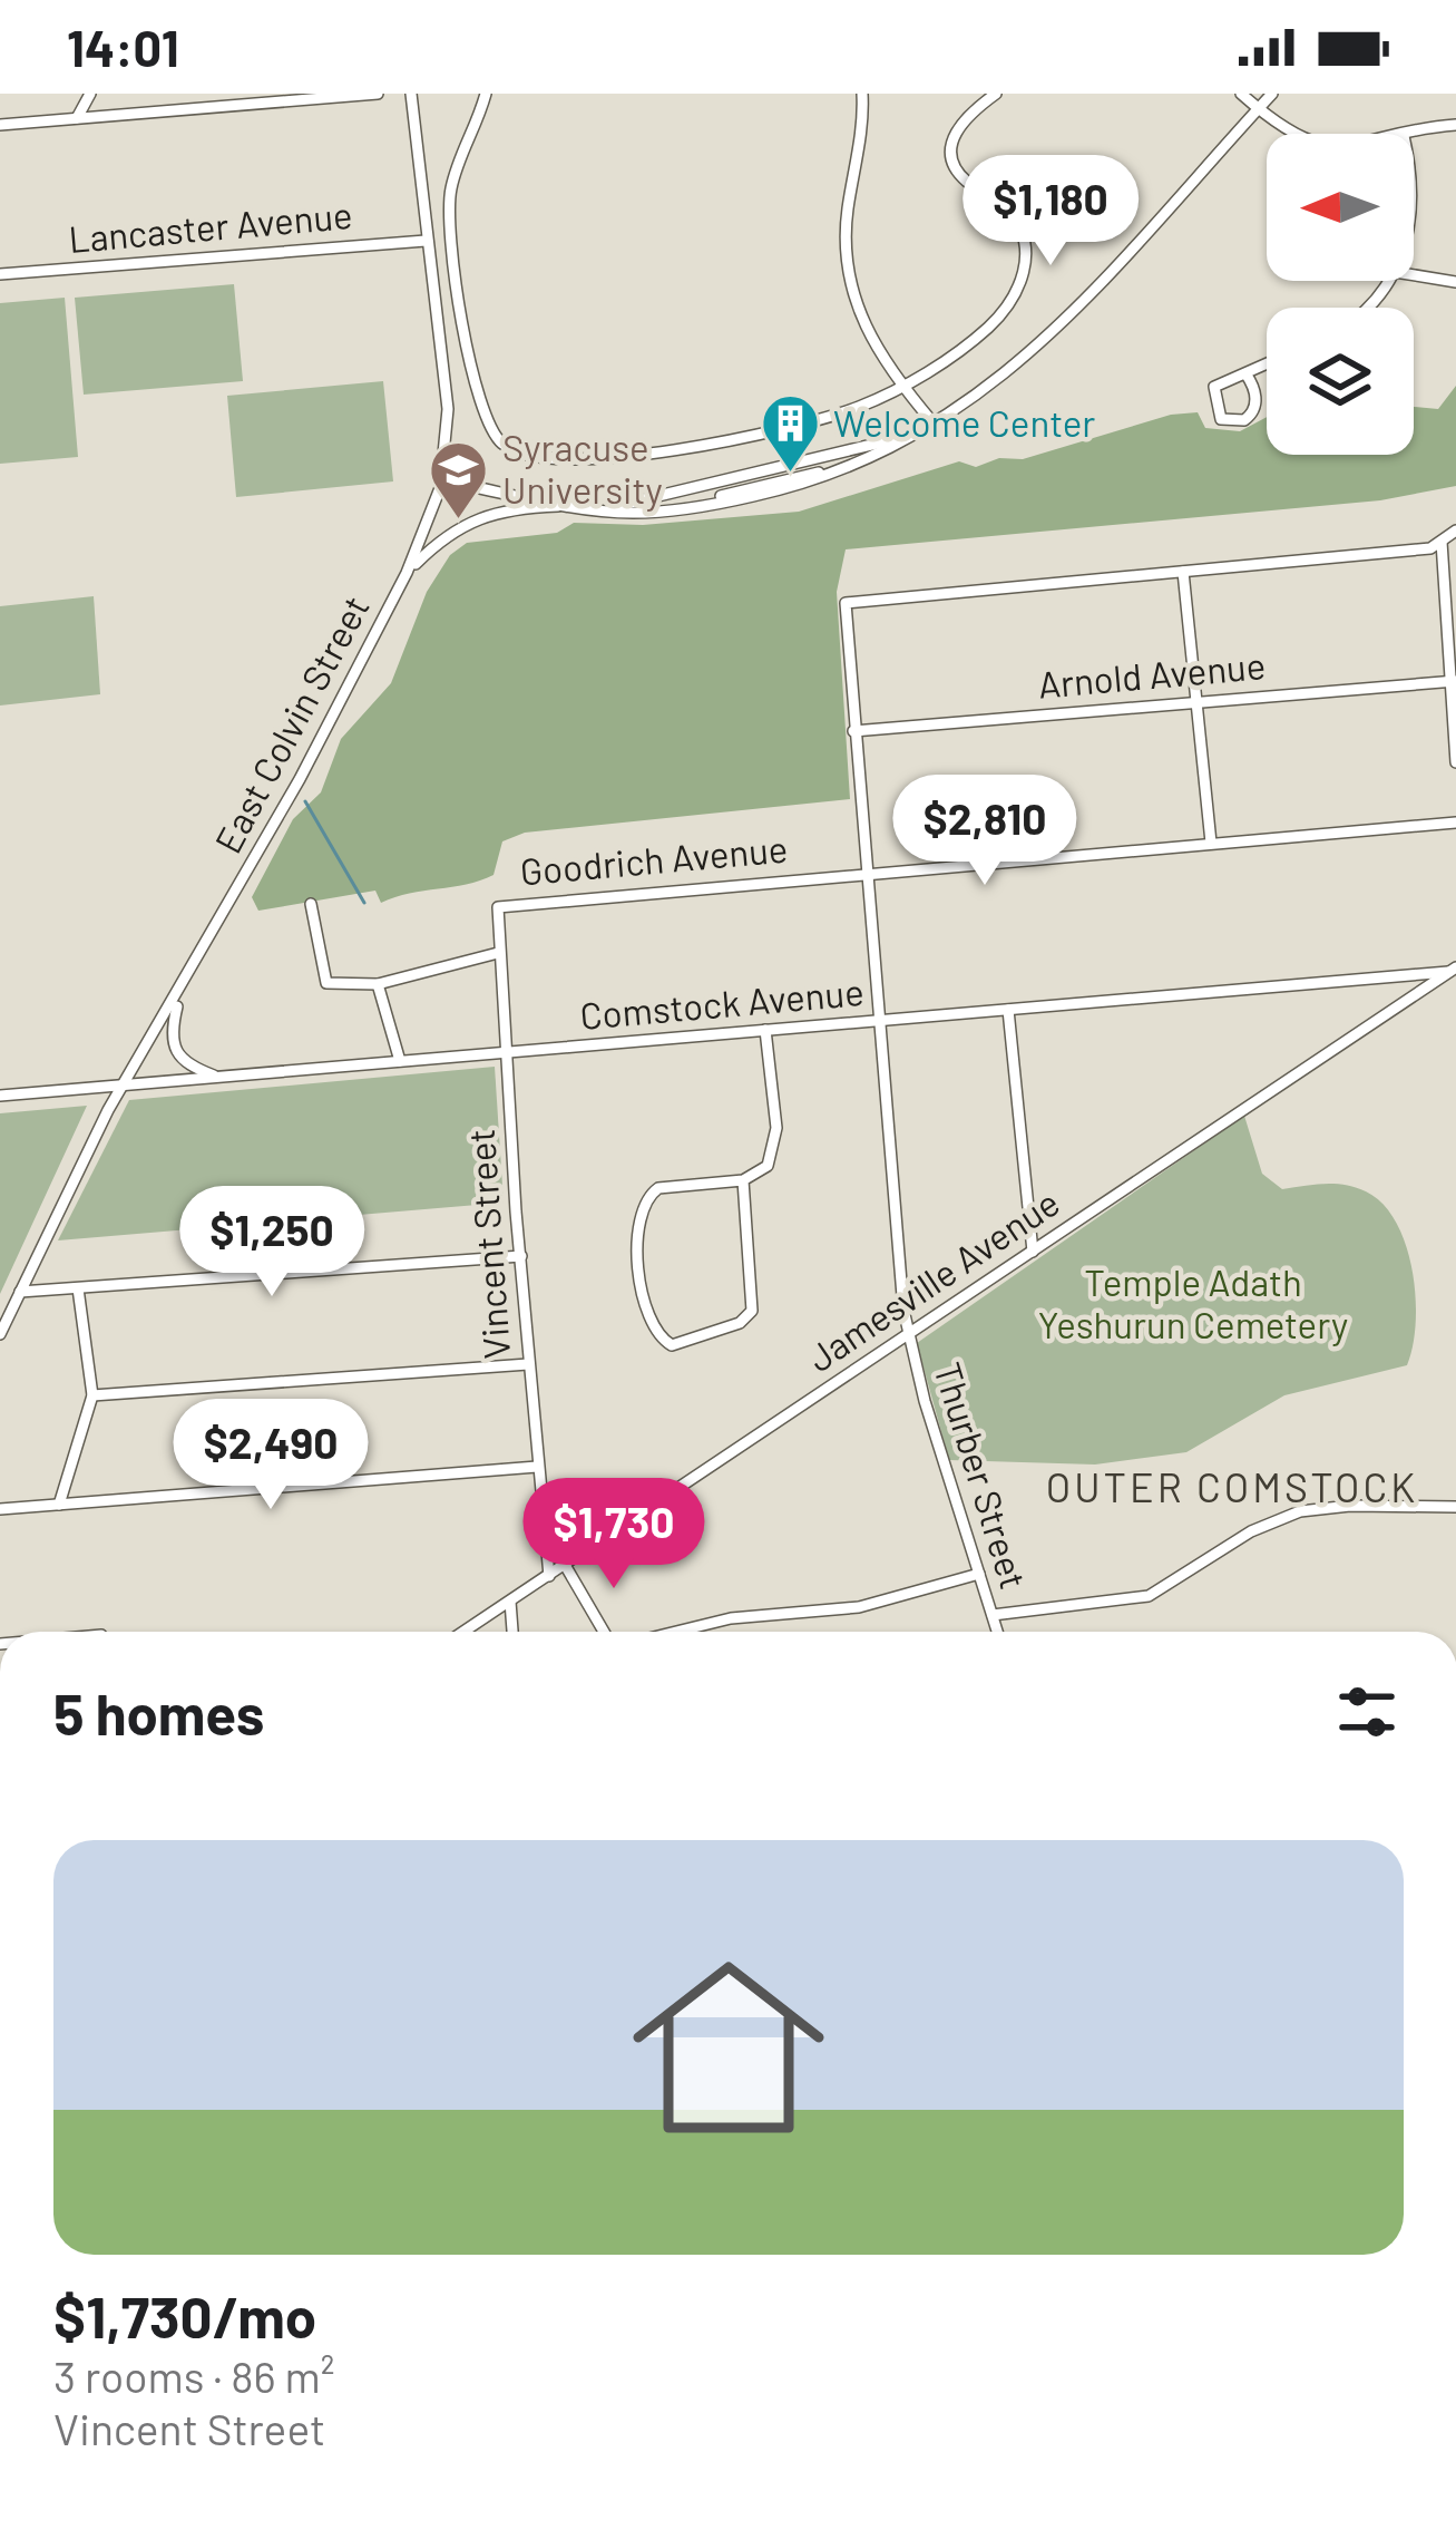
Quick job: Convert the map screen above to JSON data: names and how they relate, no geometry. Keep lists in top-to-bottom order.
{
  "streets": {
    "street": [
      "Lancaster Avenue",
      "Arnold Avenue",
      "East Colvin Street",
      "Goodrich Avenue",
      "Comstock Avenue",
      "Vincent Street",
      "Jamesville Avenue",
      "Thurber Street"
    ]
  },
  "crossings": [
    ["Lancaster Avenue", "East Colvin Street"],
    ["Arnold Avenue", "Thurber Street"],
    ["East Colvin Street", "Comstock Avenue"],
    ["Goodrich Avenue", "Vincent Street"],
    ["Goodrich Avenue", "Thurber Street"],
    ["Comstock Avenue", "Vincent Street"],
    ["Comstock Avenue", "Jamesville Avenue"],
    ["Comstock Avenue", "Thurber Street"],
    ["Vincent Street", "Jamesville Avenue"],
    ["Jamesville Avenue", "Thurber Street"]
  ],
  "districts": ["OUTER COMSTOCK"],
  "parks": ["Temple Adath Yeshurun Cemetery"],
  "places": {
    "building": ["Welcome Center"],
    "school or university": ["Syracuse University"]
  },
  "north": "left",
  "page": {
    "status": "14:01",
    "price": [
      "$1,180",
      "$2,810",
      "$1,250",
      "$2,490",
      "$1,730"
    ],
    "heading": "5 homes",
    "list": [
      {
        "name": "$1,730/mo",
        "note": "3 rooms · 86 m² · Vincent Street"
      }
    ]
  }
}
